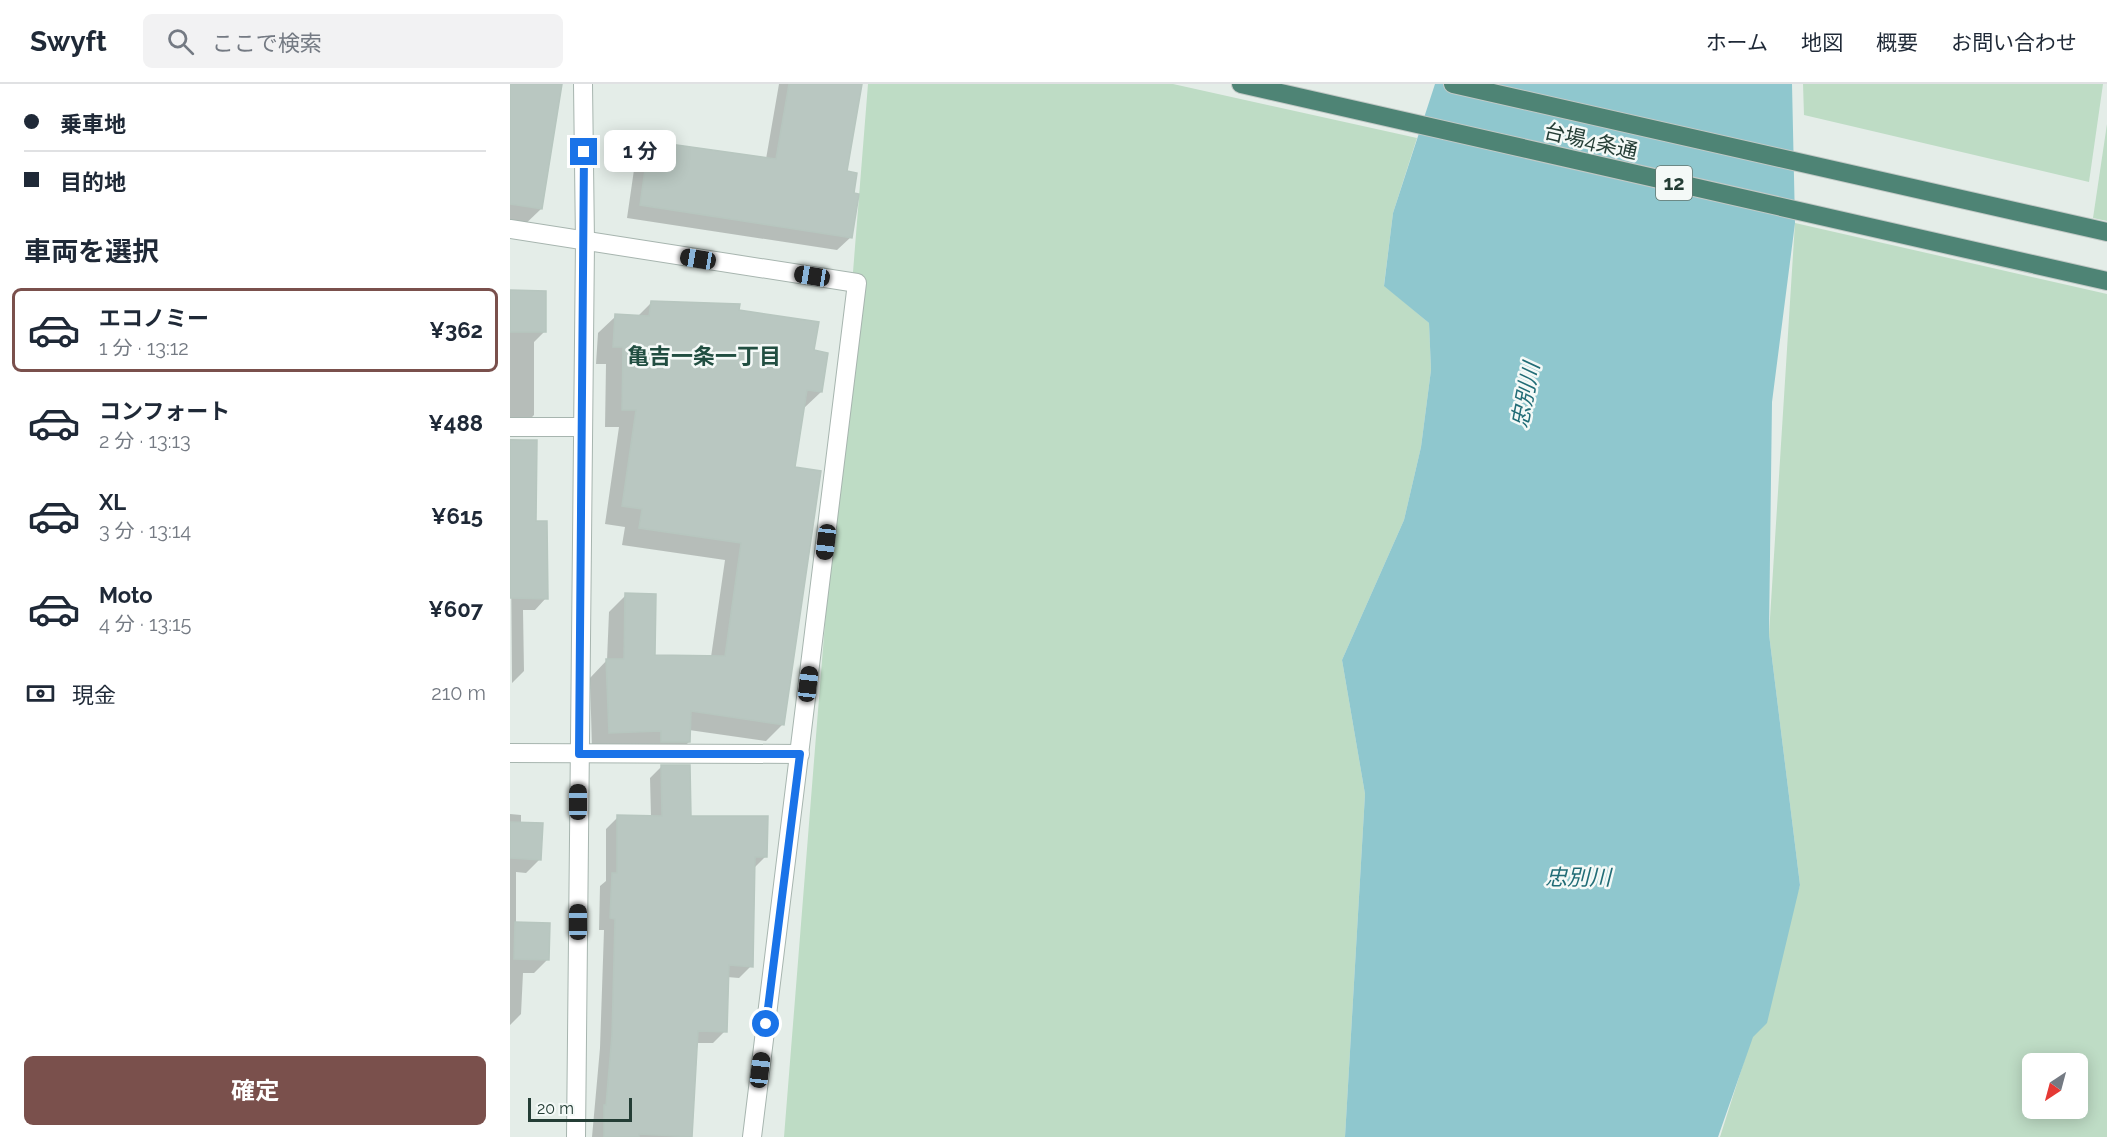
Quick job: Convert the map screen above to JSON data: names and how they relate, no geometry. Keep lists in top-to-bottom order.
{
  "streets": {
    "highway": ["台場4条通", "12"]
  },
  "districts": ["亀吉一条一丁目"],
  "water": ["忠別川"],
  "scale_bar": "20 m",
  "north": "bottom left",
  "page": {
    "header": "Swyft",
    "search": "ここで検索",
    "nav": [
      "ホーム",
      "地図",
      "概要",
      "お問い合わせ"
    ],
    "banner": ["乗車地", "目的地"],
    "bubble": "1 分",
    "heading": "車両を選択",
    "list": [
      {
        "name": "エコノミー",
        "note": "1 分 · 13:12",
        "value": "¥362"
      },
      {
        "name": "コンフォート",
        "note": "2 分 · 13:13",
        "value": "¥488"
      },
      {
        "name": "XL",
        "note": "3 分 · 13:14",
        "value": "¥615"
      },
      {
        "name": "Moto",
        "note": "4 分 · 13:15",
        "value": "¥607"
      }
    ],
    "pay": ["現金", "210 m"],
    "buttons": "確定",
    "scale": "20 m"
  }
}
